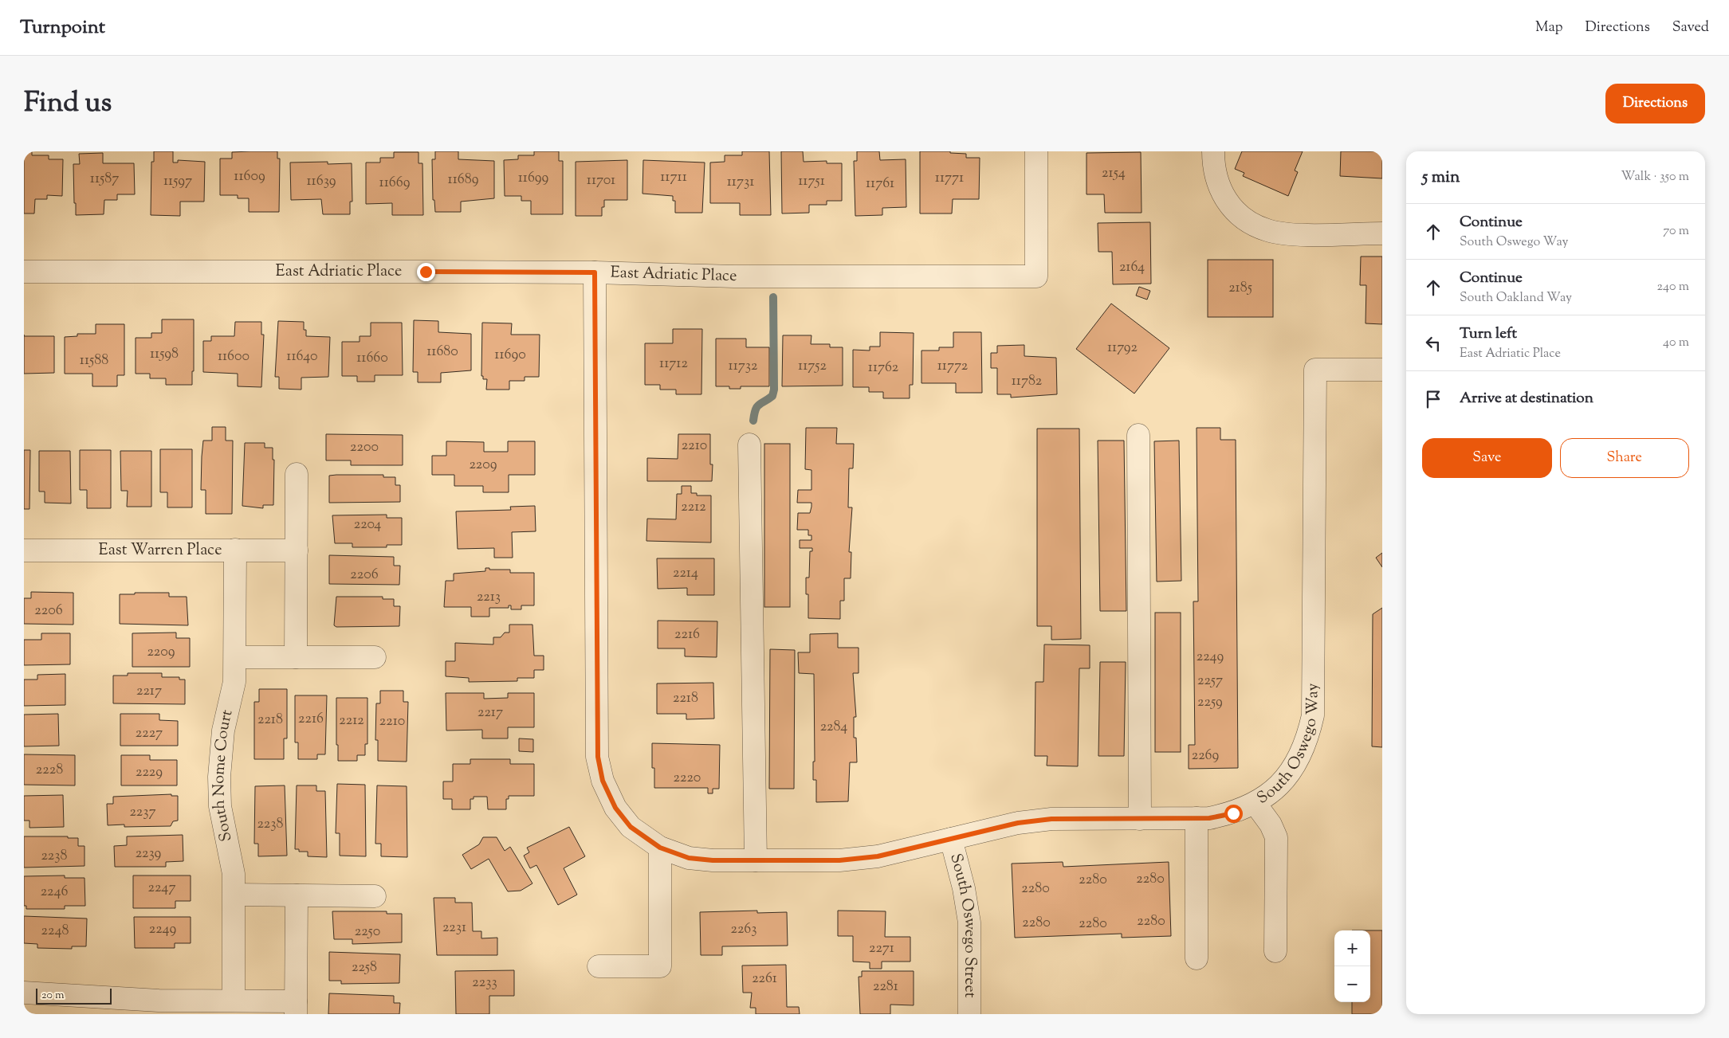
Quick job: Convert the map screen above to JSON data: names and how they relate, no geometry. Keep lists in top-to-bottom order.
{
  "streets": {
    "street": [
      "East Adriatic Place",
      "East Warren Place",
      "South Oswego Way",
      "South Nome Court",
      "South Oswego Street"
    ]
  },
  "crossings": [
    ["East Adriatic Place", "South Oswego Way"],
    ["East Warren Place", "South Nome Court"],
    ["South Oswego Way", "South Oswego Street"]
  ],
  "house_numbers": [
    "2154",
    "11609",
    "11711",
    "11699",
    "11771",
    "11587",
    "11689",
    "11701",
    "11597",
    "11639",
    "11751",
    "11731",
    "11669",
    "11761",
    "2164",
    "2185",
    "11792",
    "11680",
    "11598",
    "11690",
    "11600",
    "11640",
    "11660",
    "11588",
    "11712",
    "11732",
    "11752",
    "11772",
    "11762",
    "11782",
    "2210",
    "2200",
    "2209",
    "2212",
    "2204",
    "2214",
    "2206",
    "2213",
    "2206",
    "2216",
    "2209",
    "2249",
    "2257",
    "2217",
    "2218",
    "2259",
    "2217",
    "2216",
    "2218",
    "2212",
    "2210",
    "2284",
    "2227",
    "2269",
    "2228",
    "2229",
    "2220",
    "2237",
    "2238",
    "2239",
    "2238",
    "2280",
    "2280",
    "2247",
    "2280",
    "2246",
    "2280",
    "2280",
    "2280",
    "2231",
    "2249",
    "2263",
    "2248",
    "2250",
    "2271",
    "2258",
    "2261",
    "2233",
    "2281"
  ],
  "scale_bar": "20 m",
  "page": {
    "header": "Turnpoint",
    "nav": ["Map", "Directions", "Saved"],
    "title": "Find us",
    "buttons": [
      "Directions",
      ["Save", "Share"]
    ],
    "heading": ["5 min", "Walk · 350 m"],
    "list": [
      ["Continue", "South Oswego Way", "70 m"],
      ["Continue", "South Oakland Way", "240 m"],
      ["Turn left", "East Adriatic Place", "40 m"],
      "Arrive at destination"
    ],
    "map_buttons": ["+", "−"],
    "scale": "20 m"
  }
}
